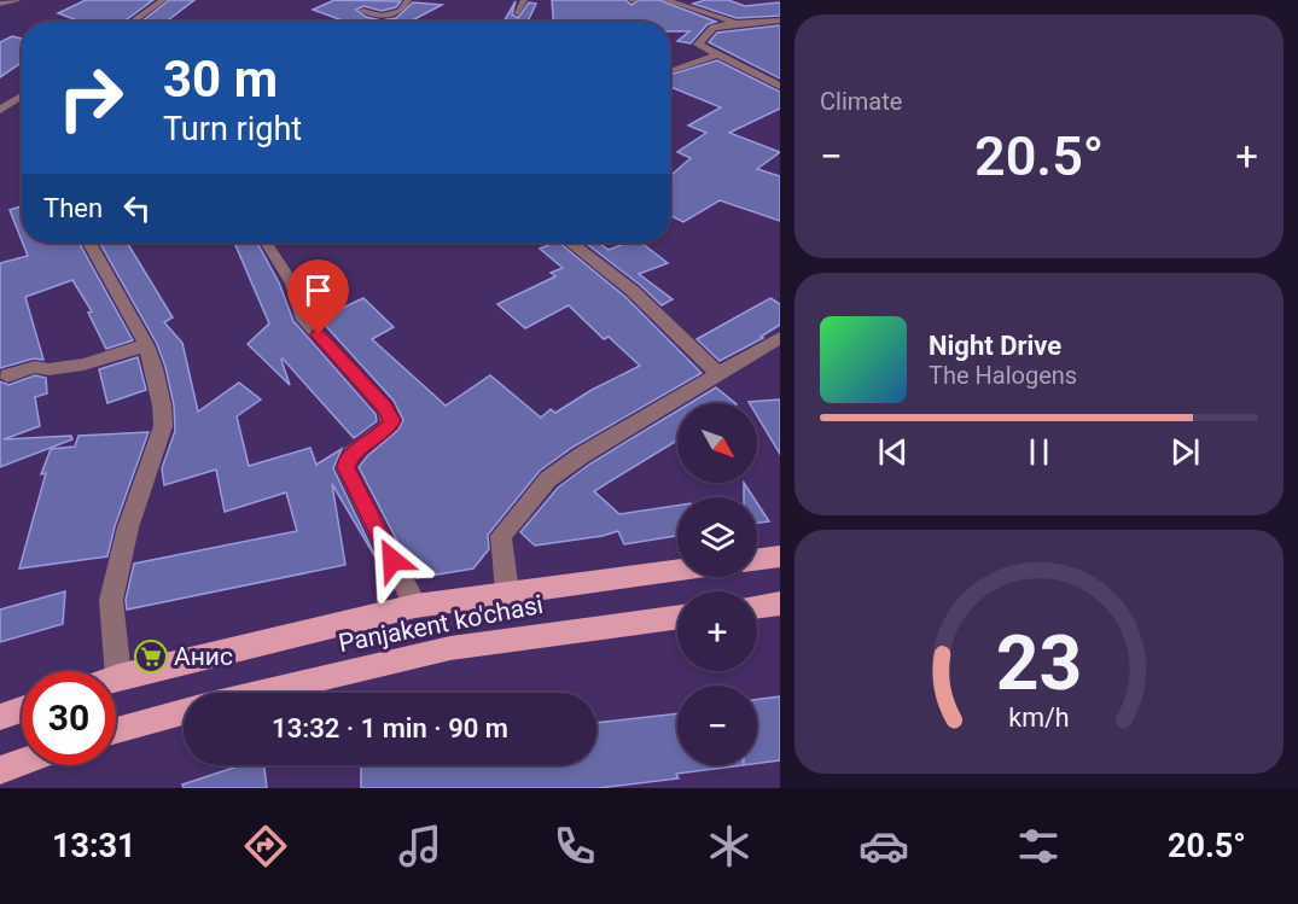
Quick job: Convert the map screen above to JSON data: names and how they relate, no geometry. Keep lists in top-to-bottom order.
{
  "streets": {
    "main road": ["Panjakent ko'chasi"]
  },
  "places": {
    "supermarket": ["Анис"]
  },
  "north": "bottom right",
  "page": {
    "tile": "Climate",
    "turn": ["30 m", "Turn right"],
    "heat": ["−", "20.5°", "+"],
    "then": "Then",
    "song": ["Night Drive", "The Halogens"],
    "map_buttons": ["+", "−"],
    "limit": "30",
    "trip": "13:32 · 1 min · 90 m",
    "tabs": ["13:31", "20.5°"],
    "gauge": ["23", "km/h"]
  }
}
